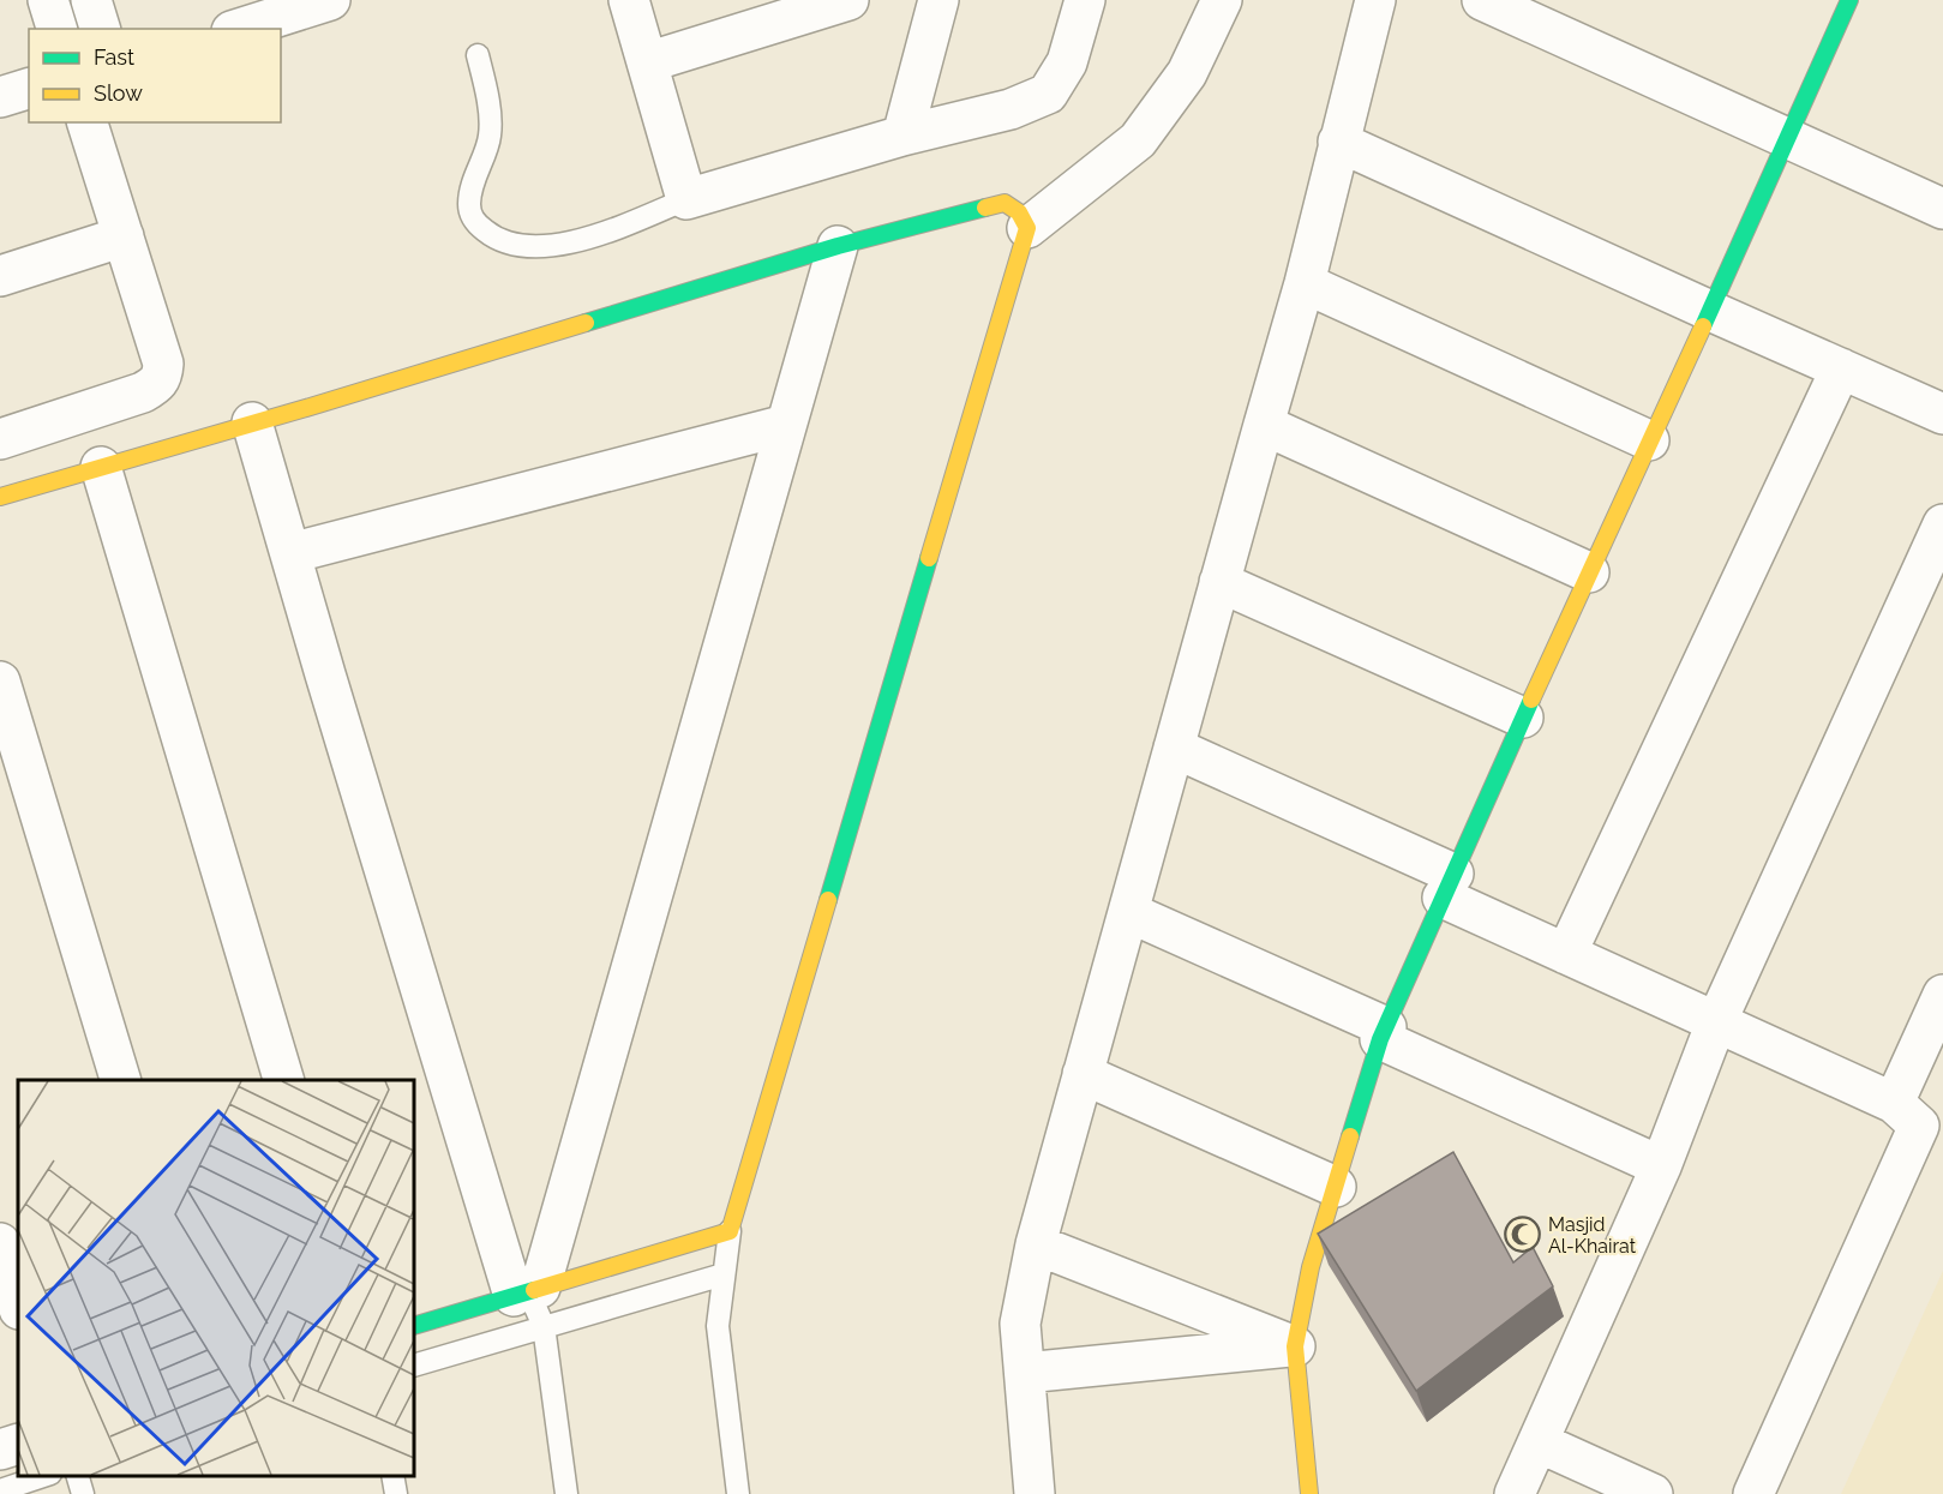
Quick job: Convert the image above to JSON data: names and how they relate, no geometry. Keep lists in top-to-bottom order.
{
  "places": {
    "mosque": ["Masjid Al-Khairat"]
  },
  "legend": ["Fast", "Slow"]
}
